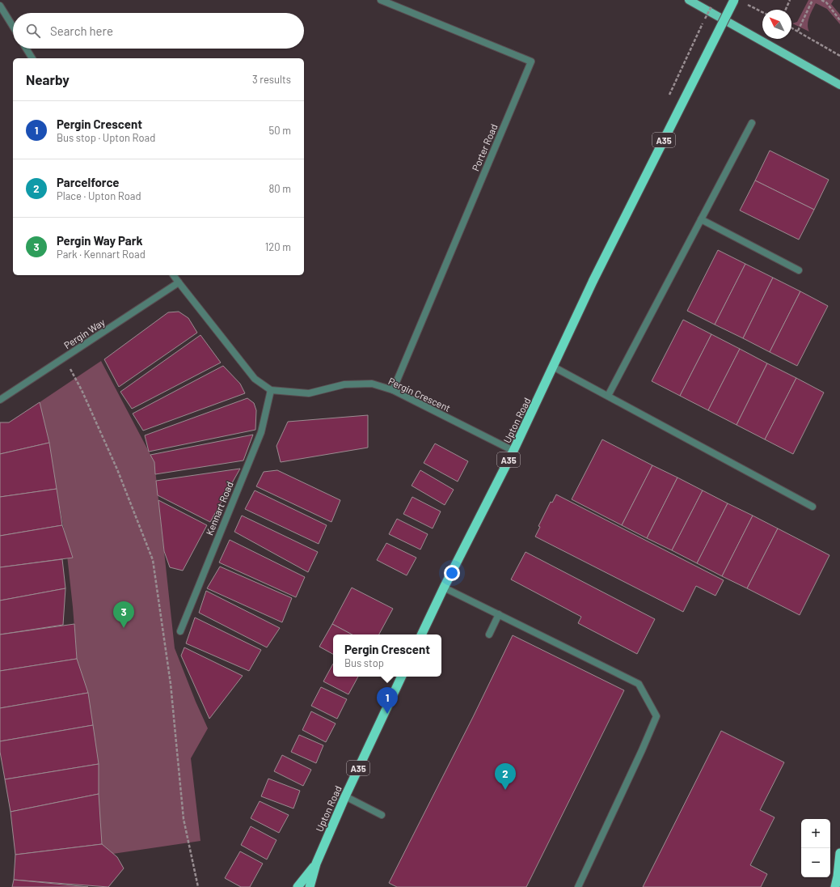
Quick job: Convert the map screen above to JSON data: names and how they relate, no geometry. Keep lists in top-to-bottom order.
{
  "streets": {
    "highway": ["A35", "Upton Road"],
    "street": [
      "Porter Road",
      "Pergin Way",
      "Pergin Crescent",
      "Kennart Road"
    ]
  },
  "crossings": [
    ["Porter Road", "Pergin Crescent"],
    ["Pergin Crescent", "Upton Road"],
    ["Pergin Crescent", "Kennart Road"]
  ],
  "north": "top left",
  "page": {
    "search": "Search here",
    "heading": ["Nearby", "3 results"],
    "list": [
      {
        "mark": "1",
        "name": "Pergin Crescent",
        "note": "Bus stop · Upton Road",
        "value": "50 m"
      },
      {
        "mark": "2",
        "name": "Parcelforce",
        "note": "Place · Upton Road",
        "value": "80 m"
      },
      {
        "mark": "3",
        "name": "Pergin Way Park",
        "note": "Park · Kennart Road",
        "value": "120 m"
      }
    ],
    "pins": ["3", "1", "2"],
    "popup": ["Pergin Crescent", "Bus stop"],
    "map_buttons": ["+", "−"]
  }
}
